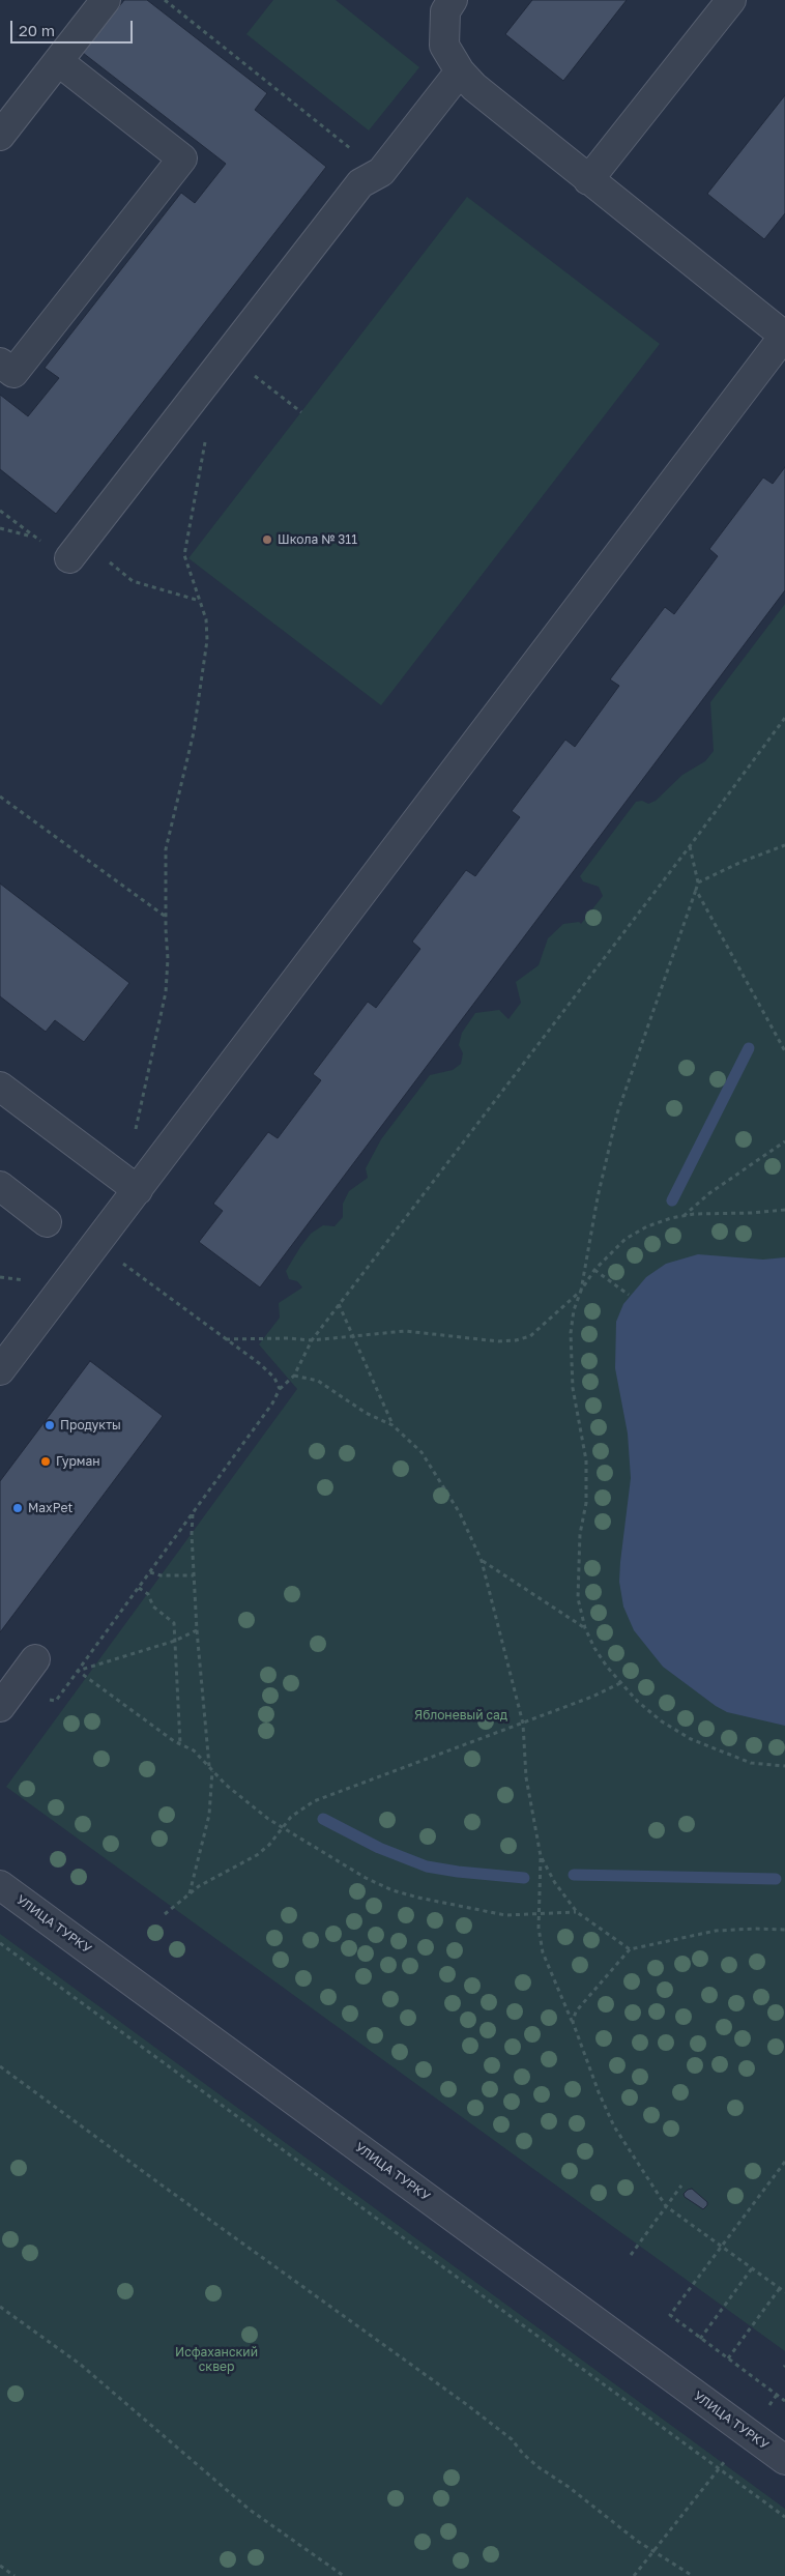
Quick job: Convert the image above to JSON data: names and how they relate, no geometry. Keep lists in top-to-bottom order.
{
  "streets": {
    "street": ["УЛИЦА ТУРКУ"]
  },
  "parks": ["Яблоневый сад", "Исфаханский сквер"],
  "places": [
    "Школа № 311",
    "Продукты",
    "Гурман",
    "MaxPet"
  ],
  "scale_bar": "20 m"
}
